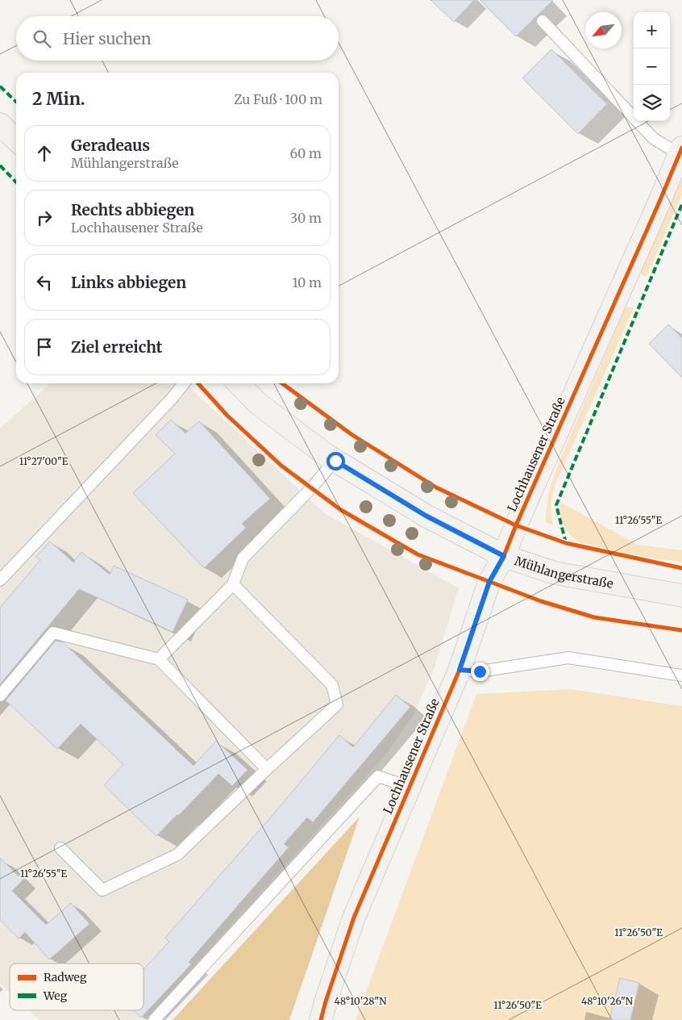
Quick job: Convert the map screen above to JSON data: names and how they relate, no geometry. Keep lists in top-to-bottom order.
{
  "streets": {
    "street": ["Lochhausener Straße", "Mühlangerstraße"]
  },
  "crossings": [
    ["Lochhausener Straße", "Mühlangerstraße"]
  ],
  "legend": ["Radweg", "Weg"],
  "north": "bottom left",
  "page": {
    "map_buttons": ["+", "−"],
    "search": "Hier suchen",
    "heading": ["2 Min.", "Zu Fuß · 100 m"],
    "list": [
      ["Geradeaus", "Mühlangerstraße", "60 m"],
      ["Rechts abbiegen", "Lochhausener Straße", "30 m"],
      ["Links abbiegen", "10 m"],
      "Ziel erreicht"
    ]
  },
  "coordinates": [
    "11°27'00\"E",
    "11°26'55\"E",
    "11°26'50\"E",
    "48°10'28\"N",
    "48°10'26\"N"
  ]
}
